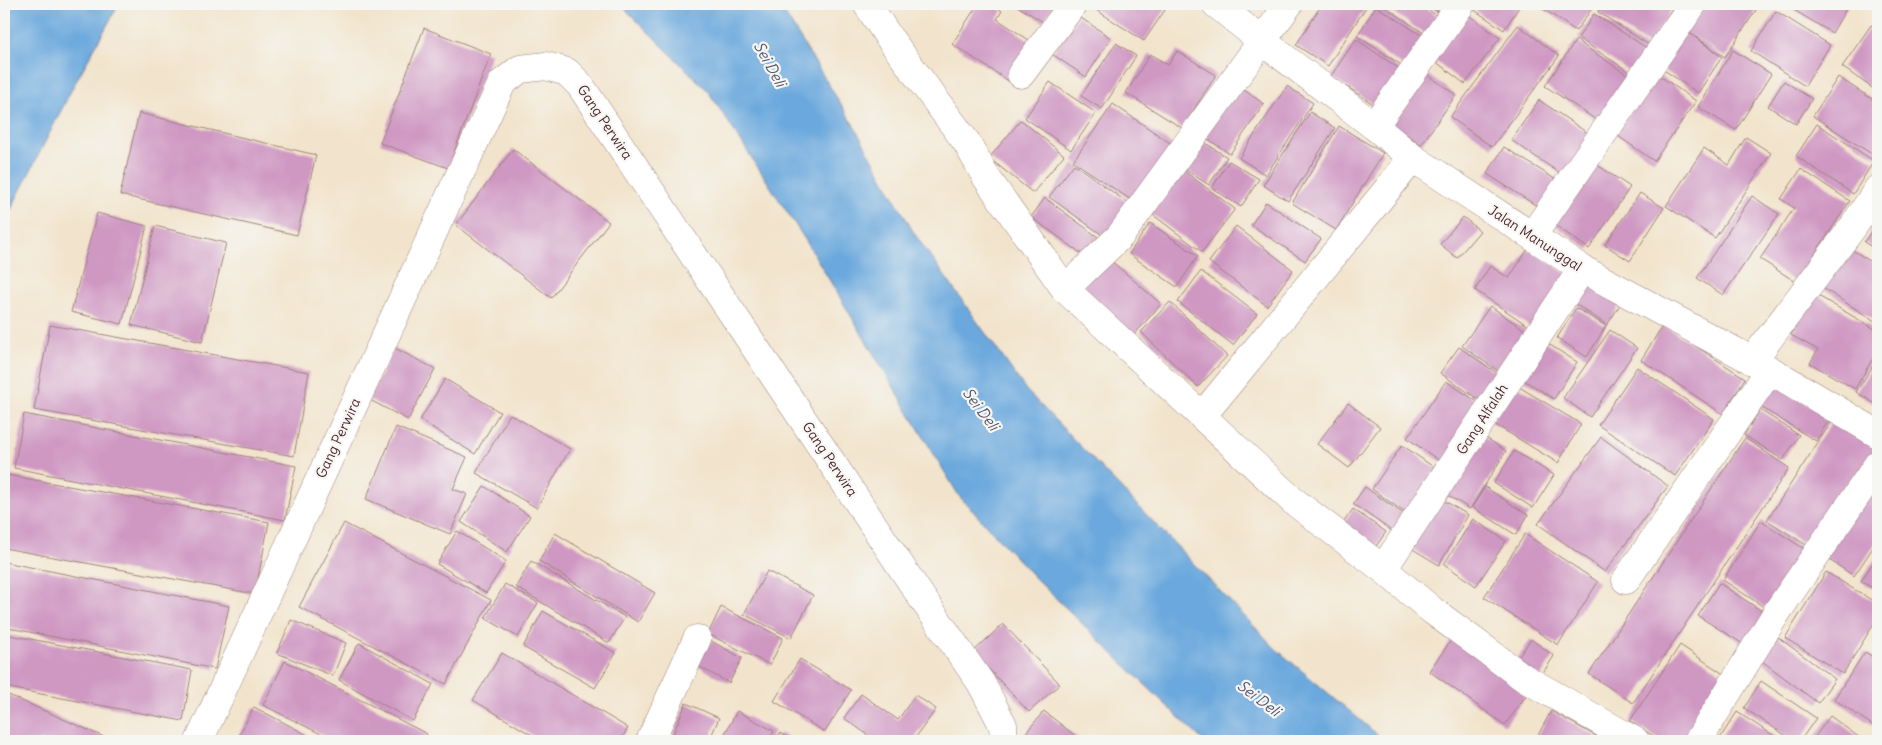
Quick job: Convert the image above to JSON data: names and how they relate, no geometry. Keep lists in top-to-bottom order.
{
  "streets": {
    "street": ["Gang Perwira", "Jalan Manunggal", "Gang Alfalah"]
  },
  "crossings": [
    ["Jalan Manunggal", "Gang Alfalah"]
  ],
  "water": ["Sei Deli"]
}
